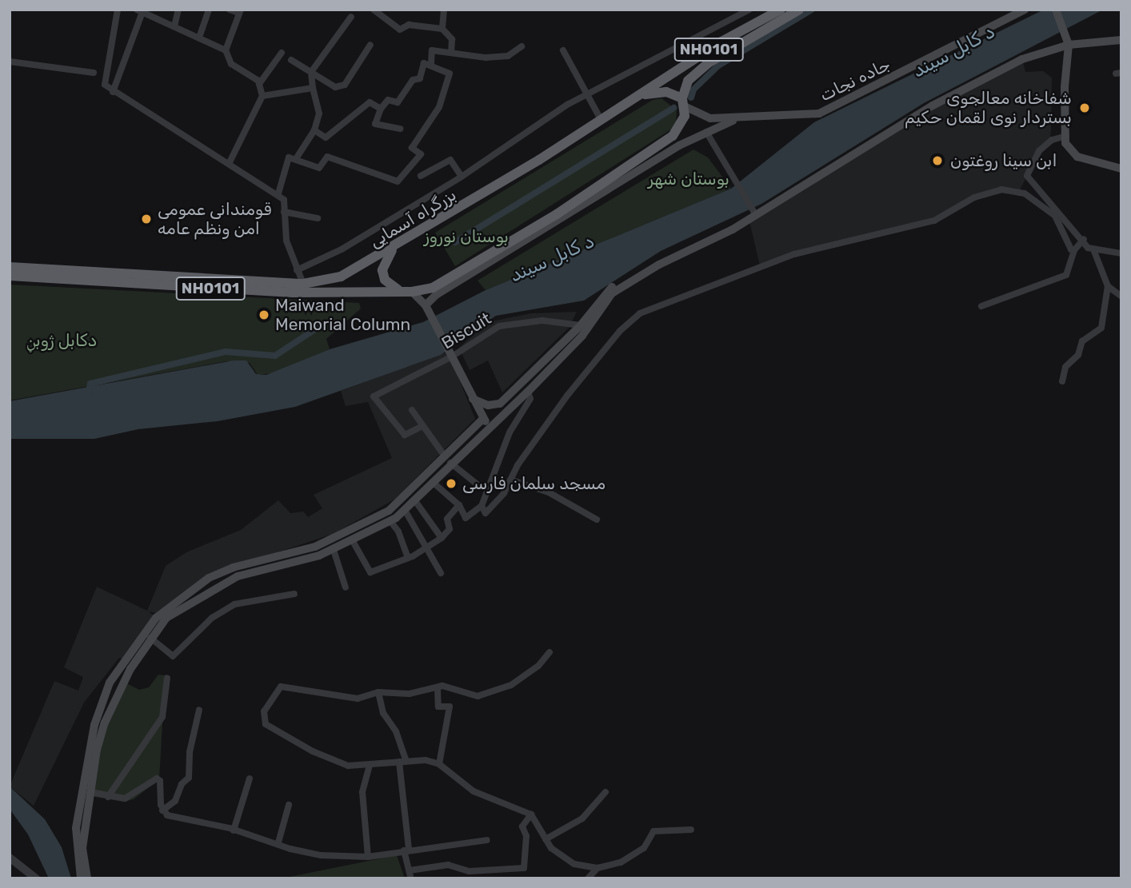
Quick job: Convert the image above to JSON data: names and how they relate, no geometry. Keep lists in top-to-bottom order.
{
  "streets": {
    "highway": ["NH0101", "بزرگراه آسمایی"],
    "main road": ["جاده نجات"],
    "street": ["Biscuit"]
  },
  "crossings": [
    ["NH0101", "جاده نجات"],
    ["NH0101", "بزرگراه آسمایی"]
  ],
  "water": ["د کابل سيند"],
  "parks": ["بوستان شهر", "بوستان نوروز", "دکابل ژوبڼ"],
  "places": [
    "شفاخانه معالجوی بستردار نوی لقمان حکیم",
    "ابن سینا روغتون",
    "قومندانی عمومی امن ونظم عامه",
    "Maiwand Memorial Column",
    "مسجد سلمان فارسی"
  ]
}
